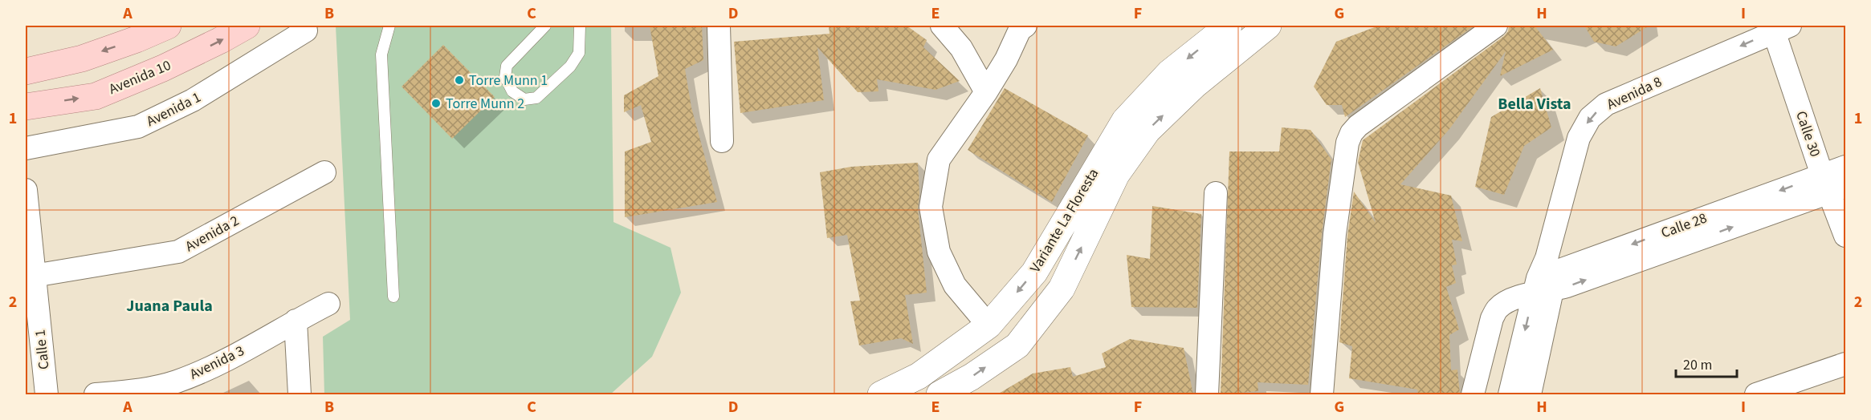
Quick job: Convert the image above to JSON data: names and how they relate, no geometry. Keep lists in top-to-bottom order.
{
  "streets": {
    "main road": ["Avenida 10", "Variante La Floresta"],
    "street": [
      "Avenida 8",
      "Avenida 1",
      "Calle 30",
      "Calle 28",
      "Avenida 2",
      "Calle 1",
      "Avenida 3"
    ]
  },
  "crossings": [
    ["Avenida 8", "Calle 30"],
    ["Avenida 8", "Calle 28"],
    ["Calle 30", "Calle 28"],
    ["Avenida 2", "Calle 1"]
  ],
  "one_way": ["Avenida 8"],
  "districts": ["Bella Vista", "Juana Paula"],
  "places": ["Torre Munn 1", "Torre Munn 2"],
  "scale_bar": "20 m",
  "grid": {
    "columns": [
      "A",
      "B",
      "C",
      "D",
      "E",
      "F",
      "G",
      "H",
      "I"
    ],
    "rows": ["1", "2"]
  }
}
